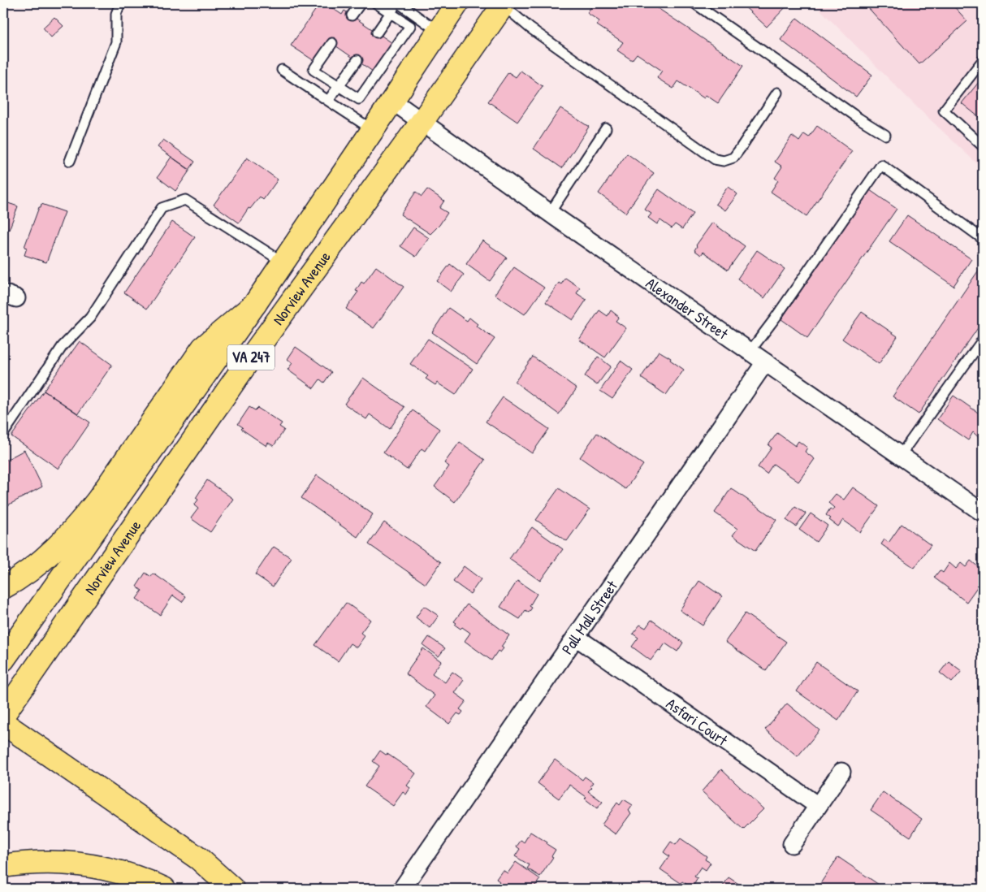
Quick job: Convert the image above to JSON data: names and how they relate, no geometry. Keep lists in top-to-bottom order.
{
  "streets": {
    "main road": ["Norview Avenue", "VA 247"],
    "street": ["Alexander Street", "Pall Mall Street", "Asfari Court"]
  },
  "crossings": [
    ["Norview Avenue", "Alexander Street"],
    ["Alexander Street", "Pall Mall Street"],
    ["Pall Mall Street", "Asfari Court"]
  ]
}
